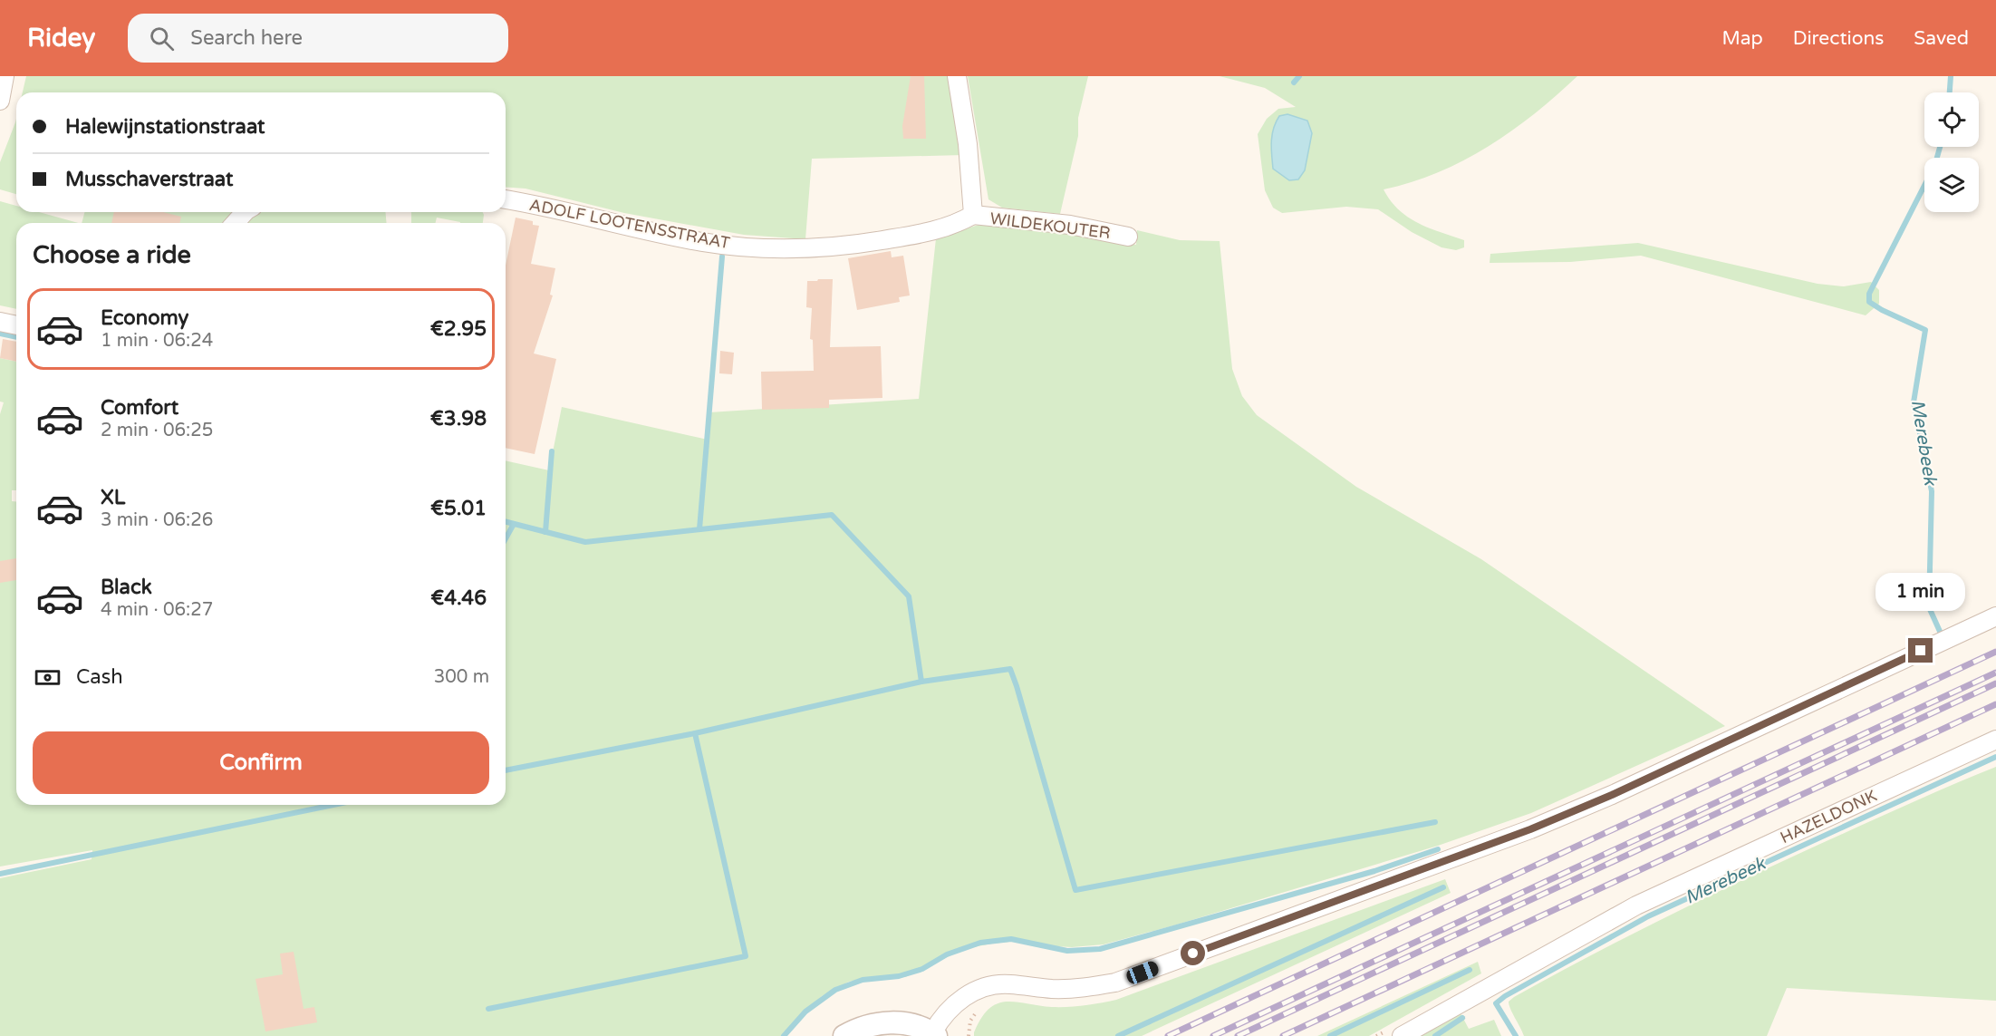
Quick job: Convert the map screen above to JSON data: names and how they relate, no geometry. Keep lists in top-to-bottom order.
{
  "streets": {
    "street": ["ADOLF LOOTENSSTRAAT", "WILDEKOUTER", "HAZELDONK"]
  },
  "crossings": [
    ["ADOLF LOOTENSSTRAAT", "WILDEKOUTER"]
  ],
  "water": ["Merebeek"],
  "page": {
    "header": "Ridey",
    "search": "Search here",
    "nav": ["Map", "Directions", "Saved"],
    "banner": ["Halewijnstationstraat", "Musschaverstraat"],
    "heading": "Choose a ride",
    "list": [
      {
        "name": "Economy",
        "note": "1 min · 06:24",
        "value": "€2.95"
      },
      {
        "name": "Comfort",
        "note": "2 min · 06:25",
        "value": "€3.98"
      },
      {
        "name": "XL",
        "note": "3 min · 06:26",
        "value": "€5.01"
      },
      {
        "name": "Black",
        "note": "4 min · 06:27",
        "value": "€4.46"
      }
    ],
    "bubble": "1 min",
    "pay": ["Cash", "300 m"],
    "buttons": "Confirm"
  }
}
